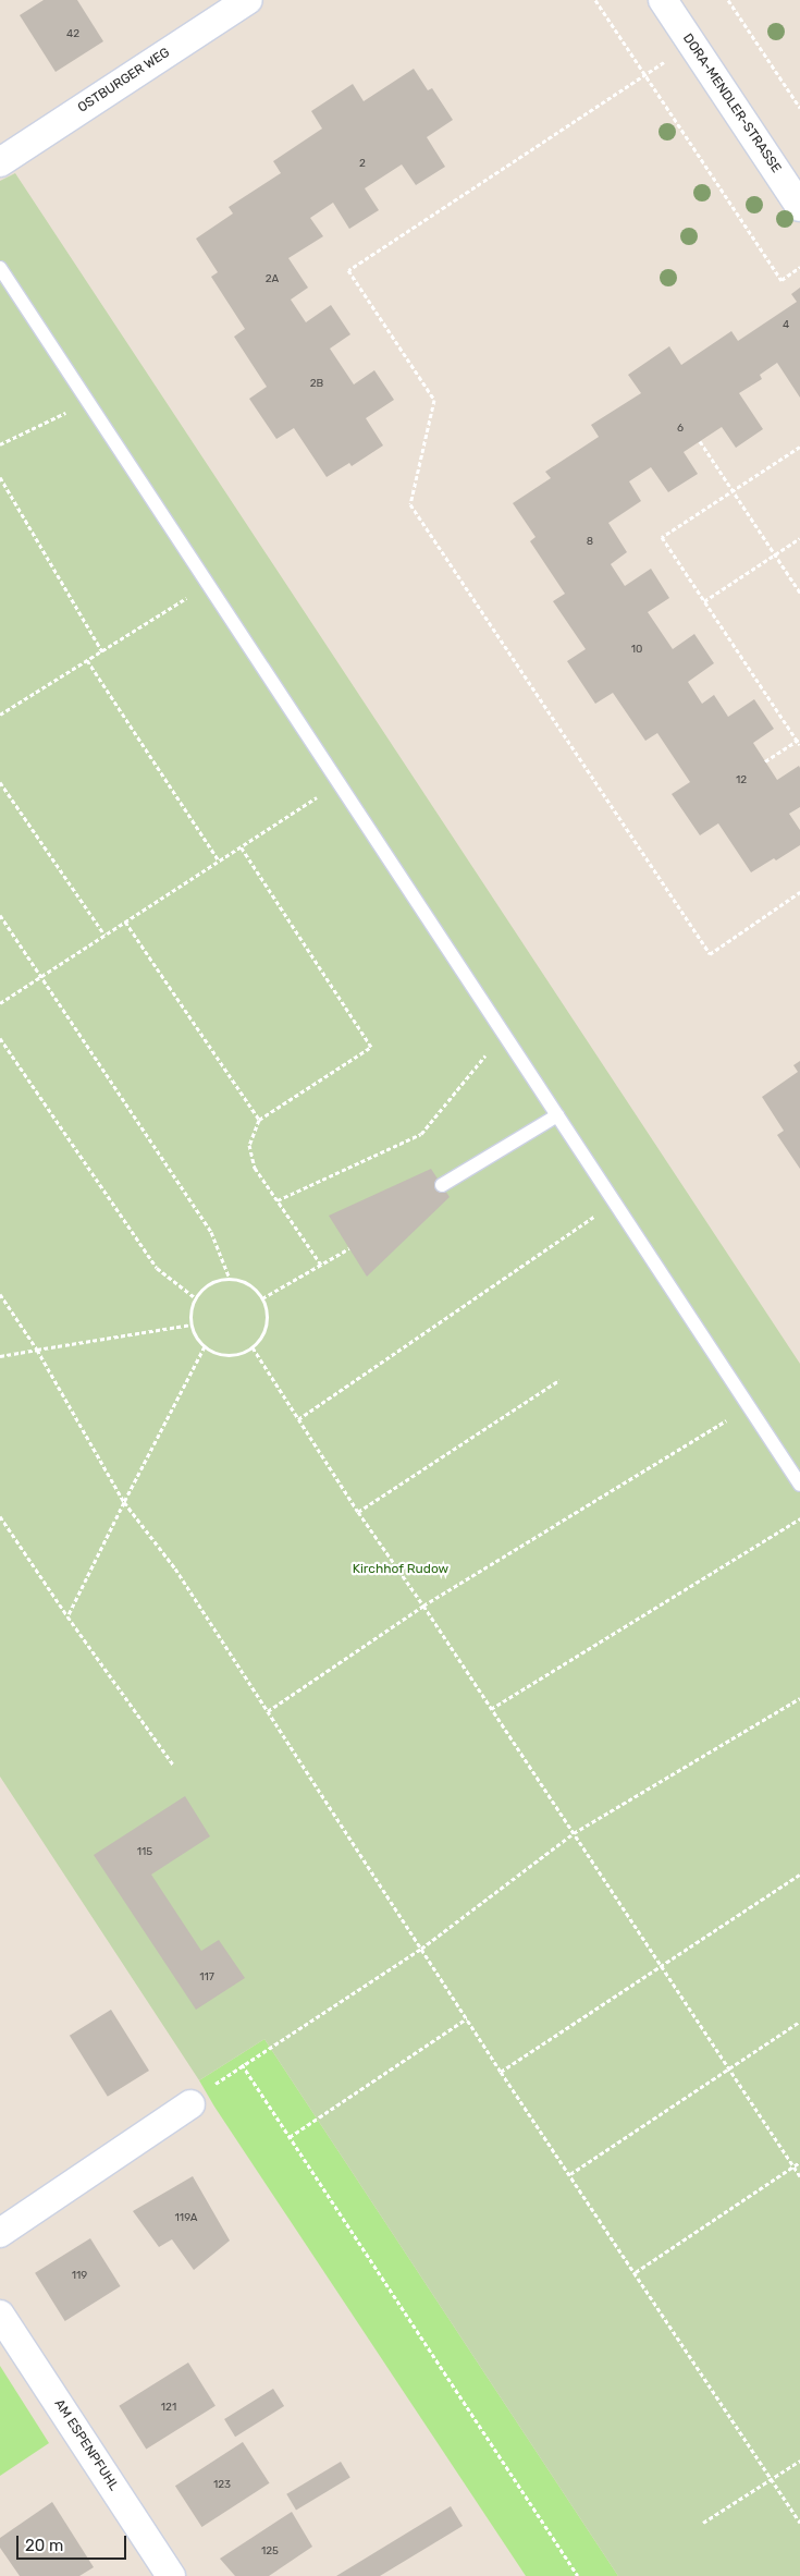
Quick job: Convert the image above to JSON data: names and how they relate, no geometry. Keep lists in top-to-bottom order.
{
  "streets": {
    "street": ["OSTBURGER WEG", "DORA-MENDLER-STRASSE", "AM ESPENPFUHL"]
  },
  "parks": ["Kirchhof Rudow"],
  "house_numbers": [
    "42",
    "2",
    "2A",
    "4",
    "2B",
    "6",
    "8",
    "10",
    "12",
    "115",
    "117",
    "119A",
    "119",
    "121",
    "123",
    "125"
  ],
  "scale_bar": "20 m"
}
